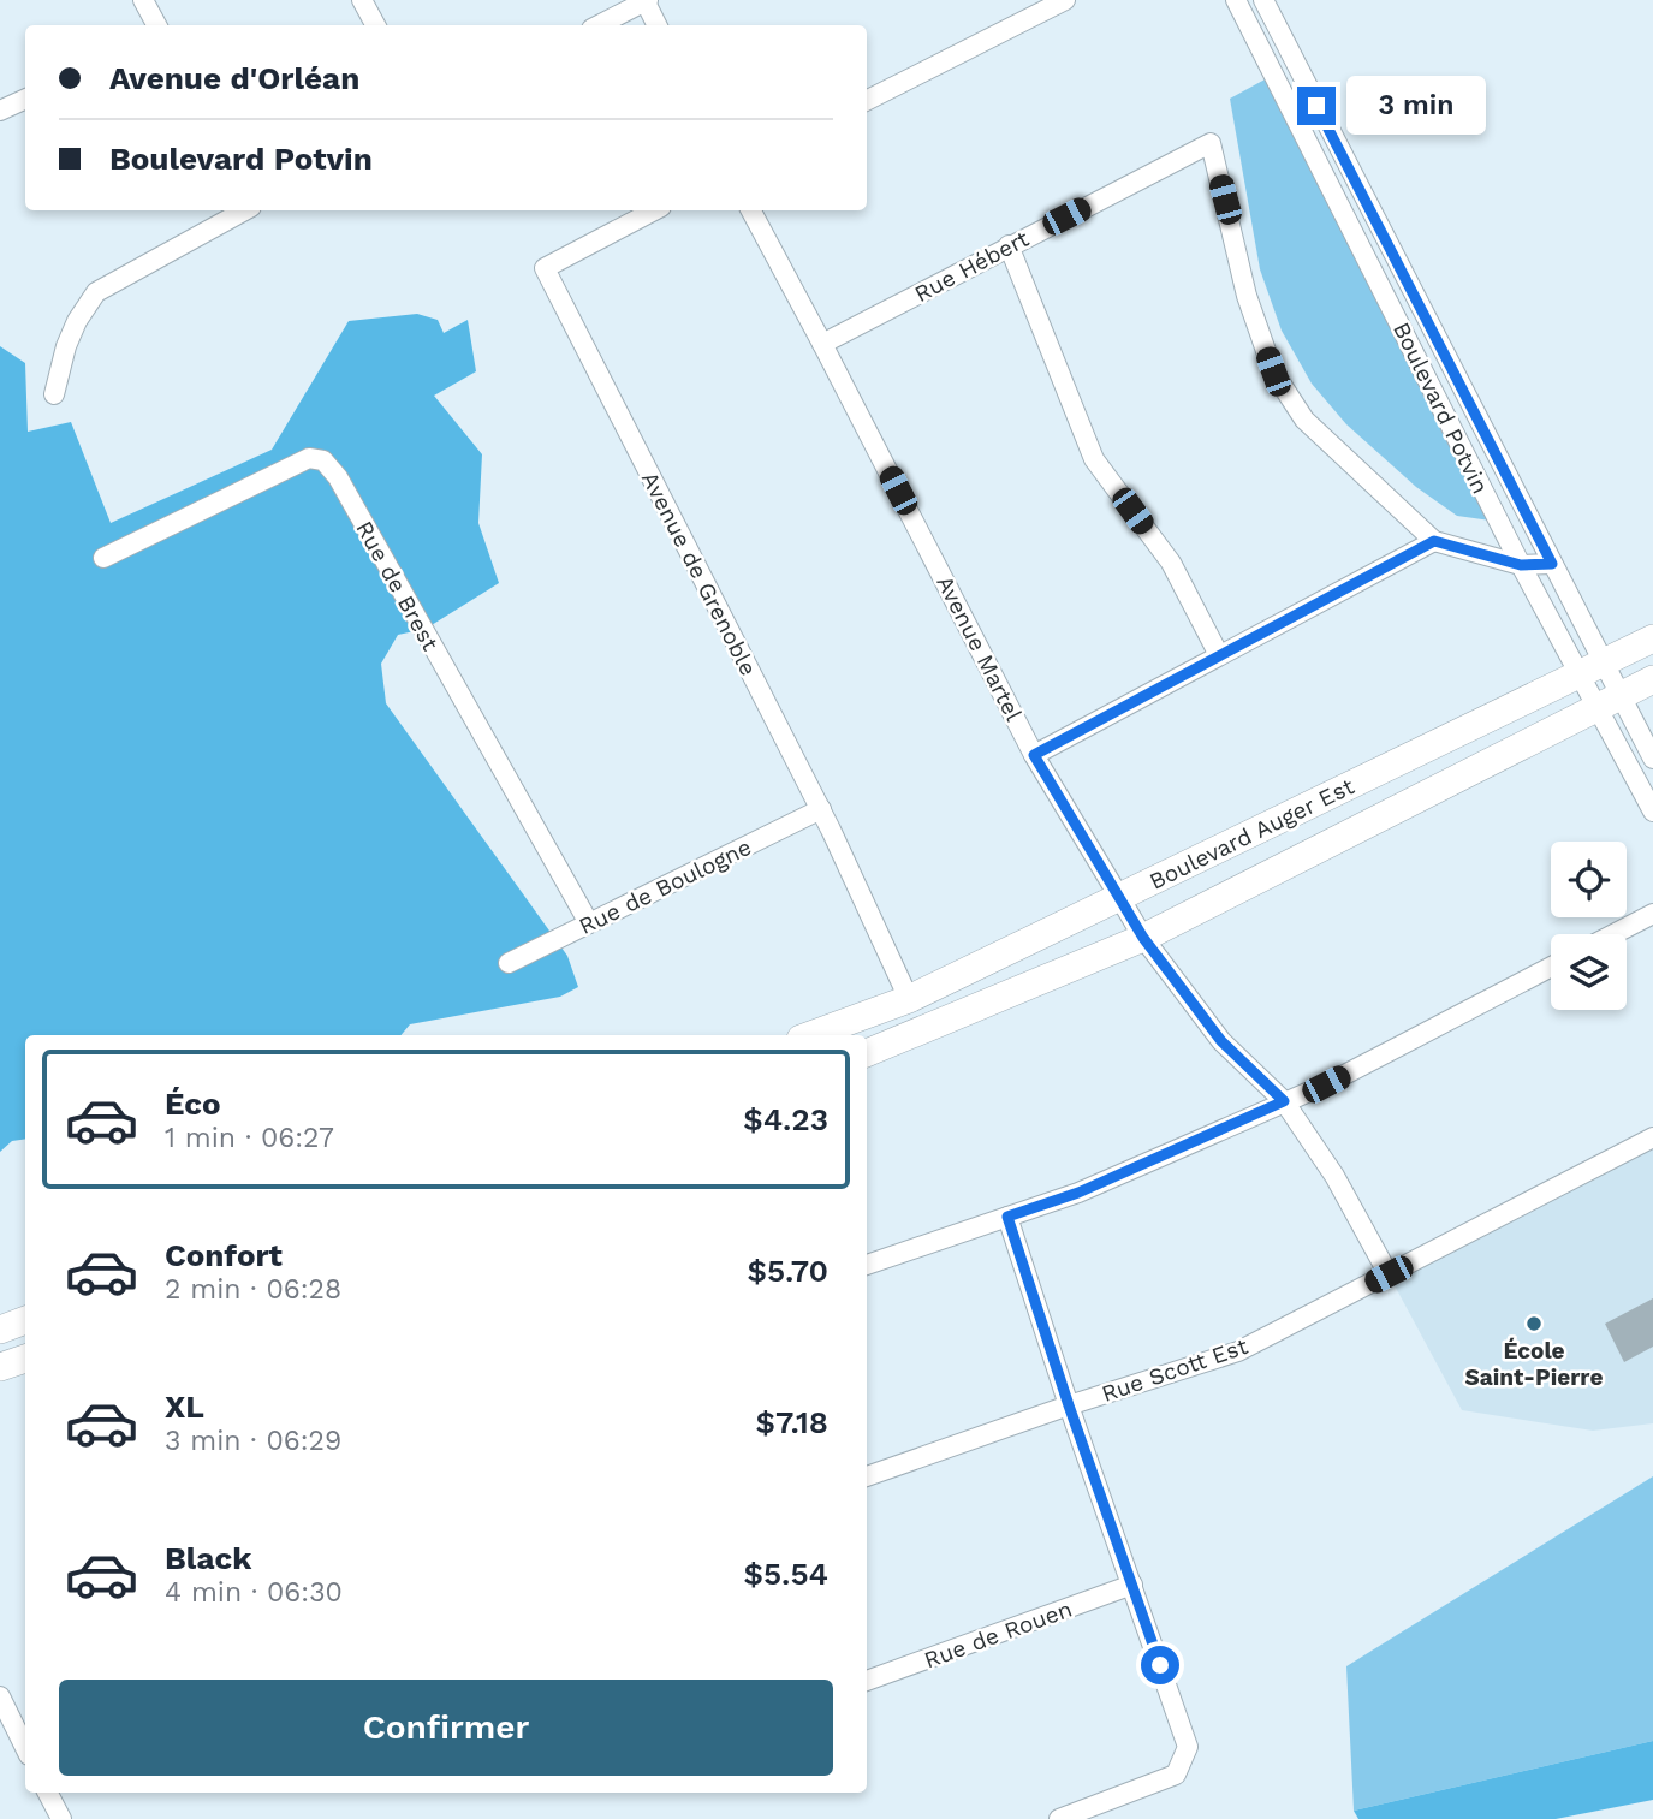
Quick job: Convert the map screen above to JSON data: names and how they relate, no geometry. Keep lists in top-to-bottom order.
{
  "streets": {
    "main road": ["Boulevard Auger Est"],
    "street": [
      "Rue Hébert",
      "Boulevard Potvin",
      "Avenue de Grenoble",
      "Rue de Brest",
      "Avenue Martel",
      "Rue de Boulogne",
      "Rue Scott Est",
      "Rue de Rouen"
    ]
  },
  "crossings": [
    ["Rue Hébert", "Avenue Martel"],
    ["Boulevard Potvin", "Boulevard Auger Est"],
    ["Avenue de Grenoble", "Boulevard Auger Est"],
    ["Avenue de Grenoble", "Rue de Boulogne"],
    ["Rue de Brest", "Rue de Boulogne"],
    ["Avenue Martel", "Boulevard Auger Est"],
    ["Avenue Martel", "Rue Scott Est"]
  ],
  "places": ["École Saint-Pierre"],
  "page": {
    "banner": ["Avenue d'Orléan", "Boulevard Potvin"],
    "bubble": "3 min",
    "list": [
      {
        "name": "Éco",
        "note": "1 min · 06:27",
        "value": "$4.23"
      },
      {
        "name": "Confort",
        "note": "2 min · 06:28",
        "value": "$5.70"
      },
      {
        "name": "XL",
        "note": "3 min · 06:29",
        "value": "$7.18"
      },
      {
        "name": "Black",
        "note": "4 min · 06:30",
        "value": "$5.54"
      }
    ],
    "buttons": "Confirmer"
  }
}
